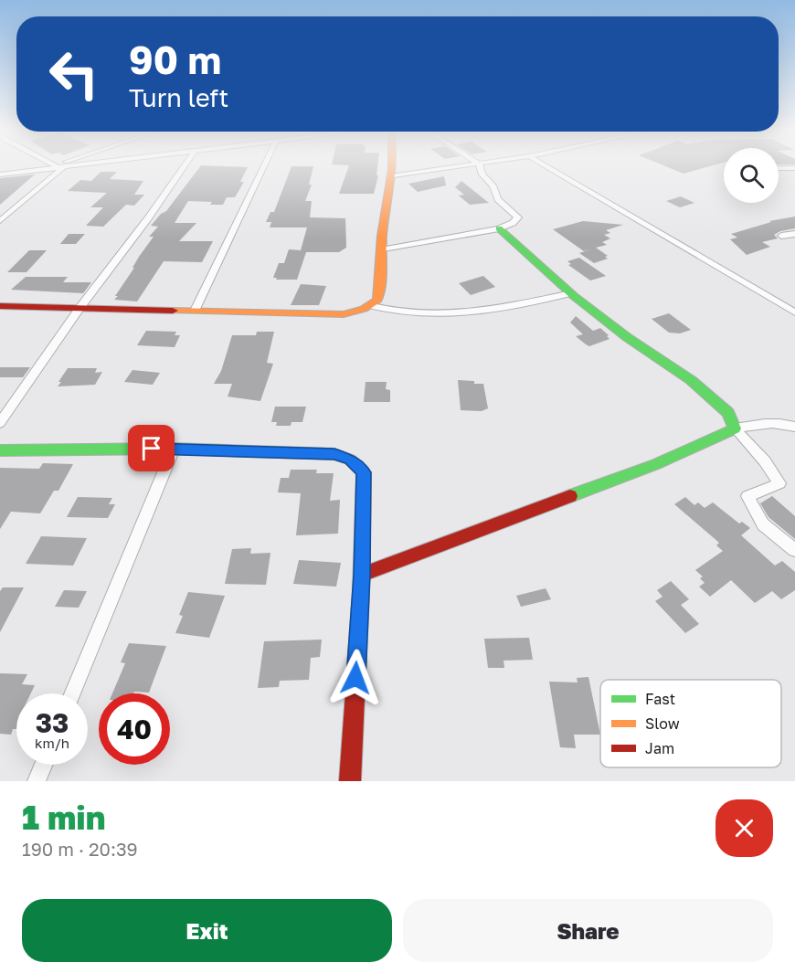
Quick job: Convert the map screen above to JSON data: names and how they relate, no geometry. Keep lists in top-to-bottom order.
{
  "legend": ["Fast", "Slow", "Jam"],
  "page": {
    "turn": ["90 m", "Turn left"],
    "speed": "33 km/h",
    "limit": "40",
    "heading": ["1 min", "190 m · 20:39"],
    "buttons": ["Exit", "Share"]
  }
}
